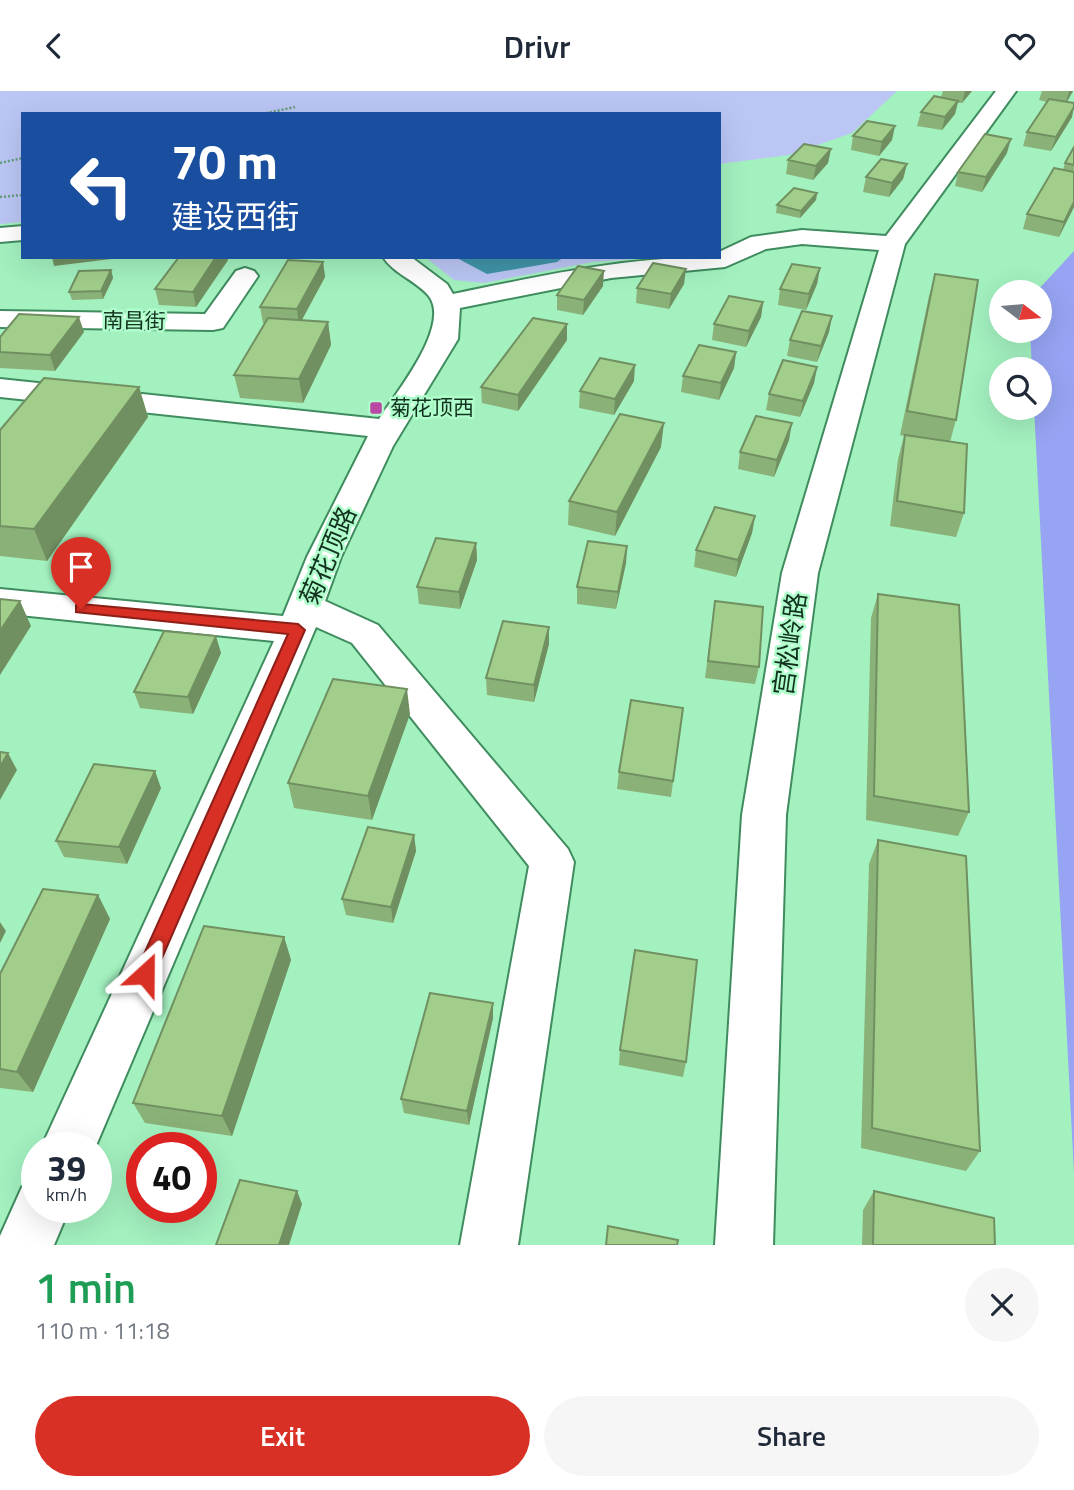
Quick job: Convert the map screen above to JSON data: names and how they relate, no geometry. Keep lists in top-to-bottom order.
{
  "streets": {
    "street": ["南昌街", "菊花顶路", "宫松岭路"]
  },
  "places": {
    "transit": ["菊花顶西"]
  },
  "north": "right",
  "page": {
    "header": "Drivr",
    "turn": ["70 m", "建设西街"],
    "speed": "39 km/h",
    "limit": "40",
    "heading": ["1 min", "110 m · 11:18"],
    "buttons": ["Exit", "Share"]
  }
}
